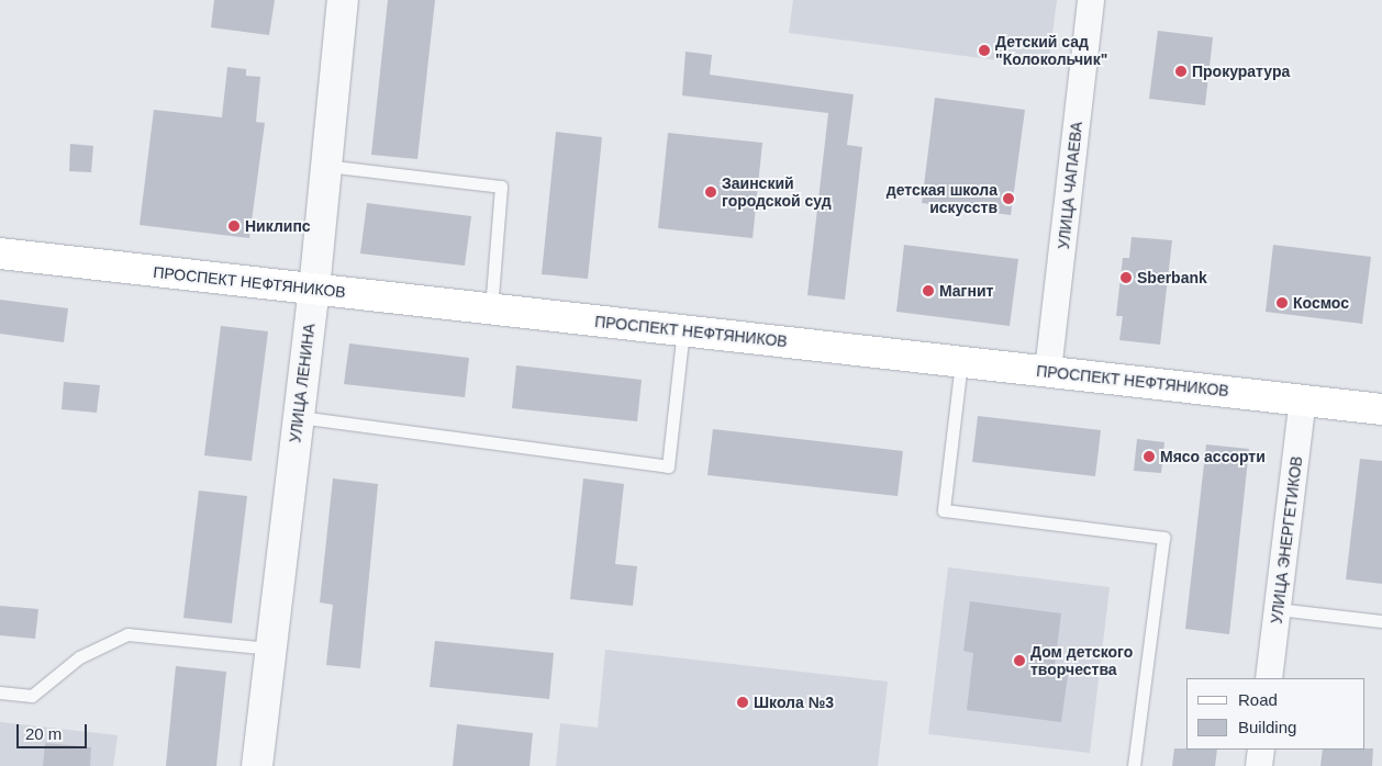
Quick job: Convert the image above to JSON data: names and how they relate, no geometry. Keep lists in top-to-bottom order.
{
  "streets": {
    "main road": ["ПРОСПЕКТ НЕФТЯНИКОВ"],
    "street": ["УЛИЦА ЧАПАЕВА", "УЛИЦА ЛЕНИНА", "УЛИЦА ЭНЕРГЕТИКОВ"]
  },
  "crossings": [
    ["УЛИЦА ЧАПАЕВА", "ПРОСПЕКТ НЕФТЯНИКОВ"],
    ["ПРОСПЕКТ НЕФТЯНИКОВ", "УЛИЦА ЛЕНИНА"],
    ["ПРОСПЕКТ НЕФТЯНИКОВ", "УЛИЦА ЭНЕРГЕТИКОВ"]
  ],
  "places": [
    "Детский сад \"Колокольчик\"",
    "Прокуратура",
    "Заинский городской суд",
    "детская школа искусств",
    "Никлипс",
    "Sberbank",
    "Магнит",
    "Космос",
    "Мясо ассорти",
    "Дом детского творчества",
    "Школа №3"
  ],
  "legend": ["Road", "Building"],
  "scale_bar": "20 m"
}
